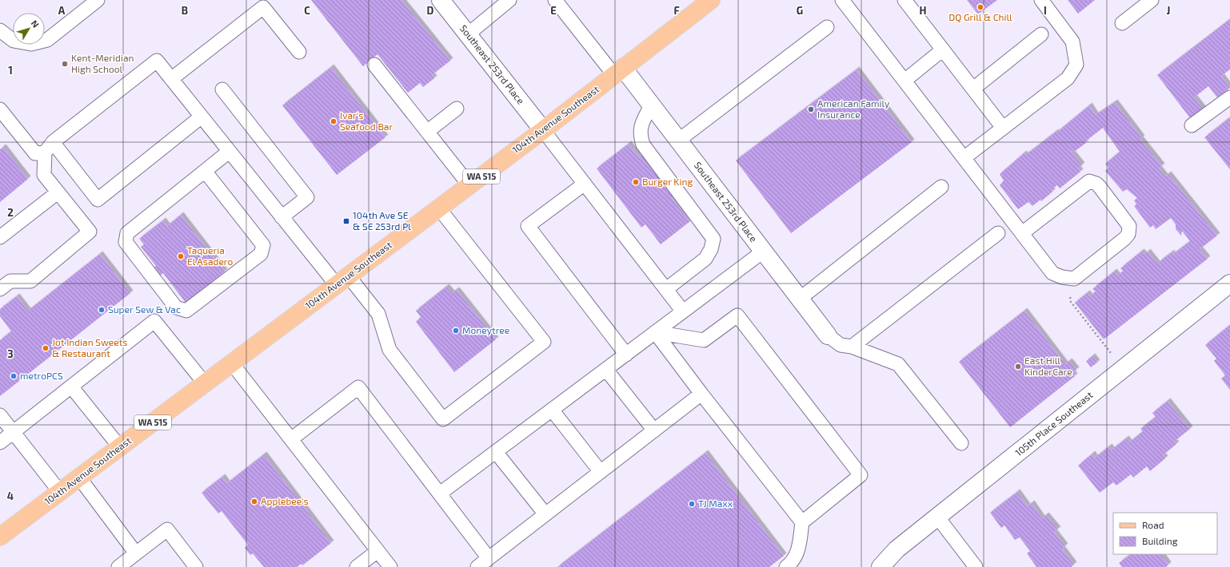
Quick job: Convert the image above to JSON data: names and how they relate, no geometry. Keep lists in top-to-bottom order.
{
  "streets": {
    "main road": ["104th Avenue Southeast", "WA 515"],
    "street": ["Southeast 253rd Place", "105th Place Southeast"]
  },
  "crossings": [
    ["Southeast 253rd Place", "104th Avenue Southeast"]
  ],
  "places": {
    "other": [
      "DQ Grill & Chill",
      "Kent-Meridian High School",
      "American Family Insurance",
      "Ivar's Seafood Bar",
      "Burger King",
      "Taqueria El Asadero",
      "Super Sew & Vac",
      "Moneytree",
      "Jot Indian Sweets & Restaurant",
      "East Hill KinderCare",
      "metroPCS",
      "Applebee's",
      "TJ Maxx"
    ],
    "transit": ["104th Ave SE & SE 253rd Pl"]
  },
  "legend": ["Road", "Building"],
  "north": "top right",
  "grid": {
    "columns": [
      "A",
      "B",
      "C",
      "D",
      "E",
      "F",
      "G",
      "H",
      "I",
      "J"
    ],
    "rows": [
      "1",
      "2",
      "3",
      "4"
    ]
  }
}
